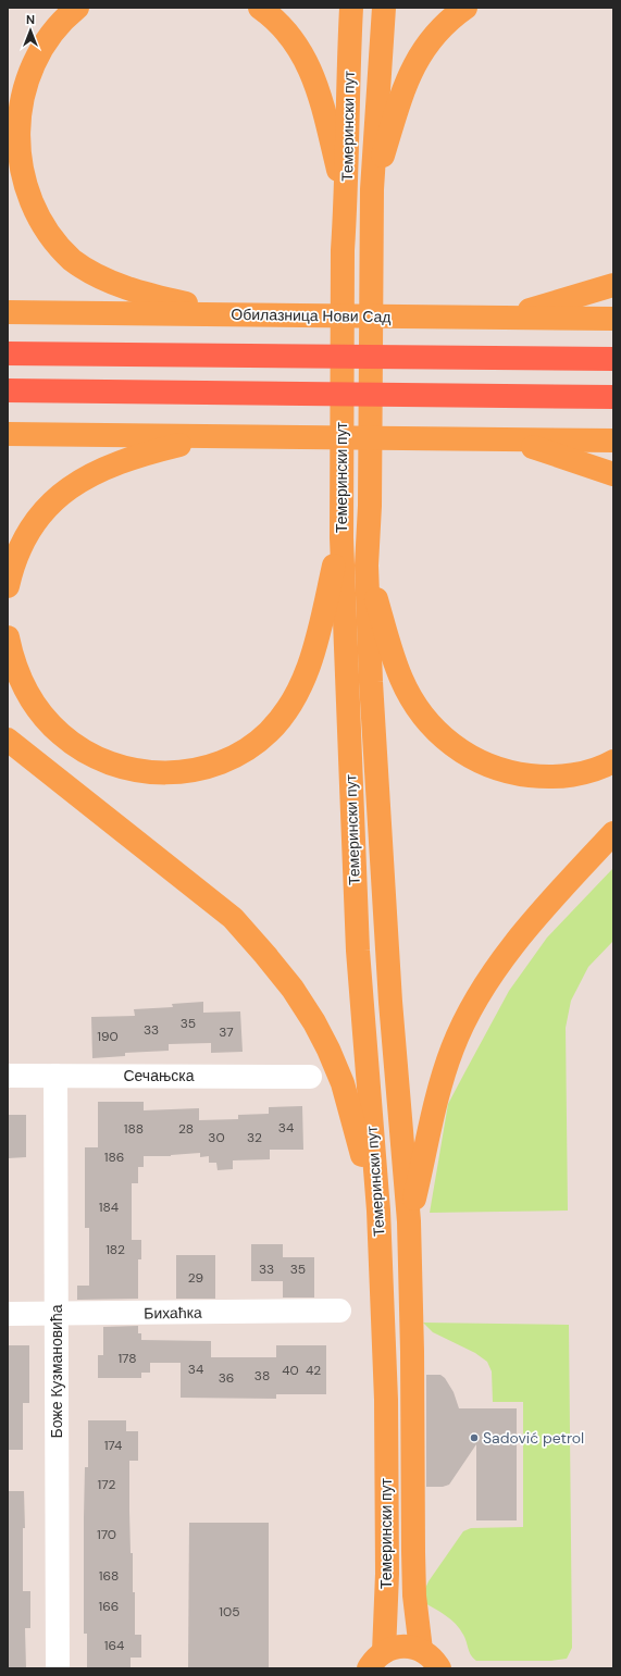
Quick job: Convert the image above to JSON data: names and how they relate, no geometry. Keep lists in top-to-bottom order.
{
  "streets": {
    "main road": ["Темерински пут", "Обилазница Нови Сад"],
    "street": ["Сечањска", "Бихаћка", "Боже Кузмановића"]
  },
  "crossings": [
    ["Сечањска", "Боже Кузмановића"],
    ["Бихаћка", "Боже Кузмановића"]
  ],
  "places": ["Sadović petrol"],
  "house_numbers": [
    "35",
    "33",
    "37",
    "190",
    "34",
    "188",
    "28",
    "30",
    "32",
    "186",
    "184",
    "182",
    "33",
    "35",
    "29",
    "178",
    "34",
    "40",
    "42",
    "38",
    "36",
    "174",
    "172",
    "170",
    "168",
    "166",
    "105",
    "164"
  ],
  "north": "top"
}
